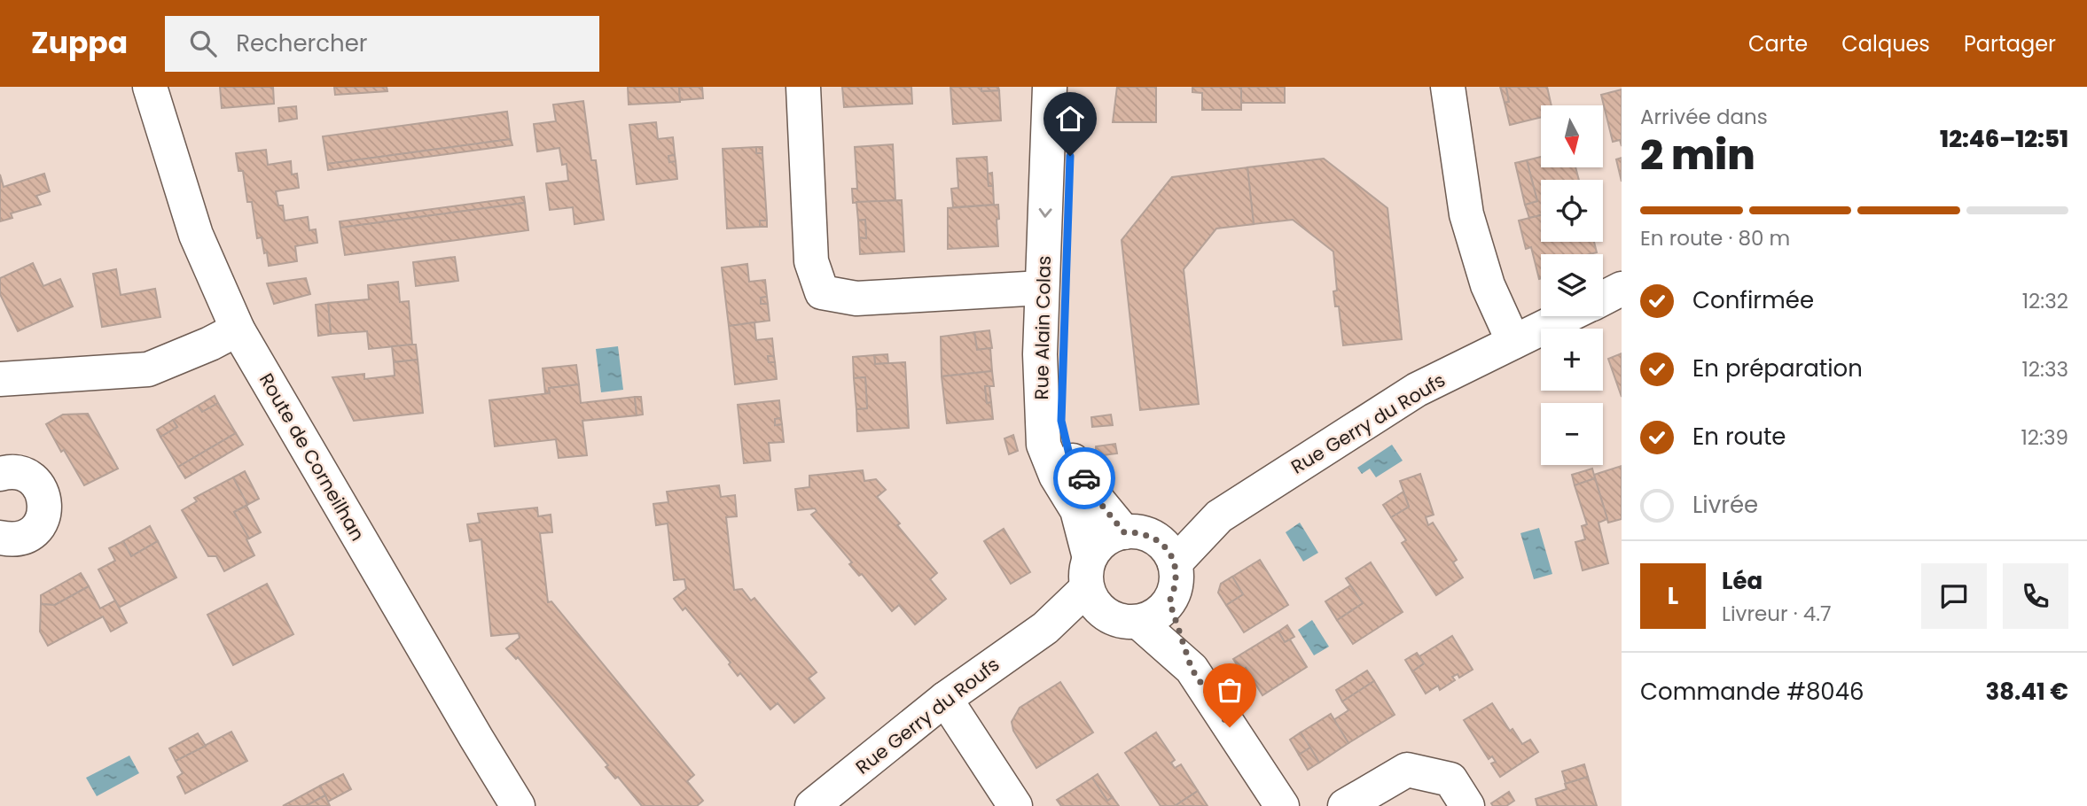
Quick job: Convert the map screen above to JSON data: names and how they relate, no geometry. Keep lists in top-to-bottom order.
{
  "streets": {
    "street": ["Rue Alain Colas", "Rue Gerry du Roufs", "Route de Corneilhan"]
  },
  "crossings": [
    ["Rue Alain Colas", "Rue Gerry du Roufs"]
  ],
  "north": "bottom",
  "page": {
    "header": "Zuppa",
    "search": "Rechercher",
    "nav": ["Carte", "Calques", "Partager"],
    "heading": ["2 min", "Arrivée dans", "12:46–12:51"],
    "panel": [
      "Léa",
      "Livreur · 4.7",
      "Commande #8046",
      "38.41 €"
    ],
    "map_buttons": ["+", "−"],
    "bar": "En route · 80 m",
    "list": [
      ["Confirmée", "12:32"],
      ["En préparation", "12:33"],
      ["En route", "12:39"],
      "Livrée"
    ],
    "round": "L"
  }
}
